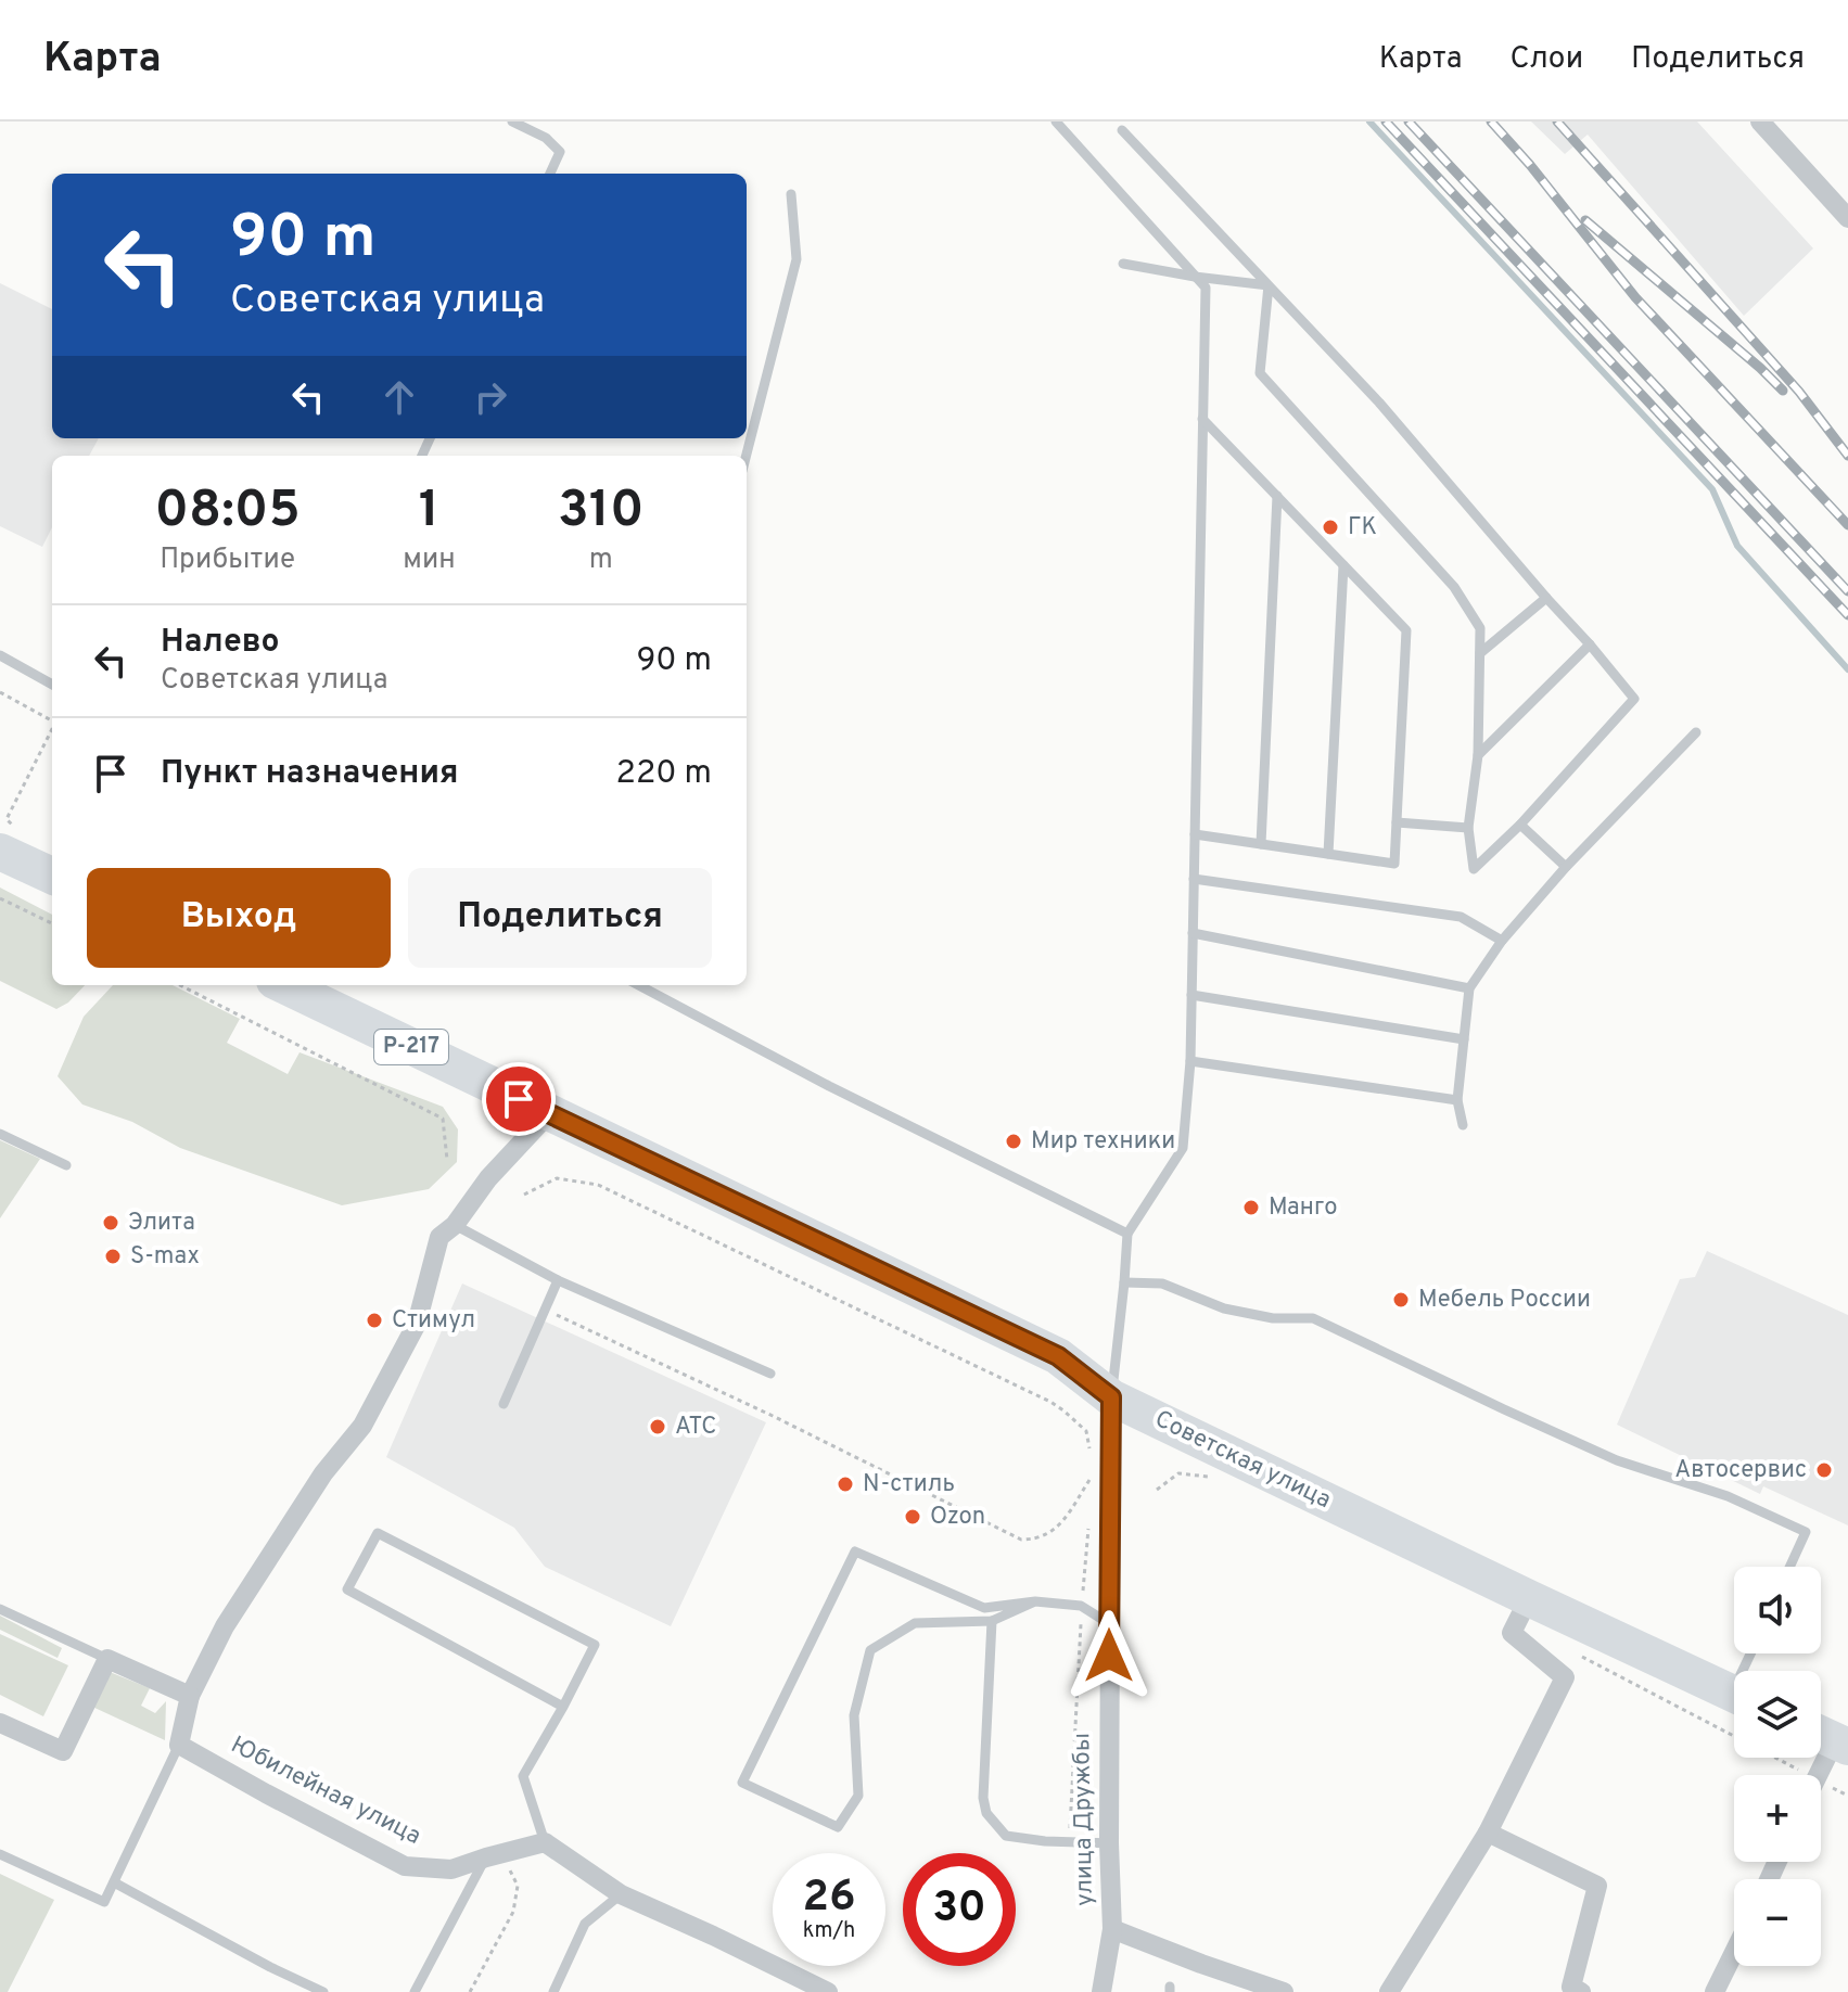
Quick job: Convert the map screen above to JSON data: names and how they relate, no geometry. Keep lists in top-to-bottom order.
{
  "streets": {
    "highway": ["Р-217", "Советская улица"],
    "street": ["Юбилейная улица", "улица Дружбы"]
  },
  "crossings": [
    ["Советская улица", "улица Дружбы"]
  ],
  "places": [
    "ГК",
    "Мир техники",
    "Манго",
    "Элита",
    "S-max",
    "Мебель России",
    "Стимул",
    "АТС",
    "Автосервис",
    "N-стиль",
    "Ozon"
  ],
  "page": {
    "header": "Карта",
    "nav": ["Карта", "Слои", "Поделиться"],
    "turn": ["90 m", "Советская улица"],
    "eta": [
      "08:05",
      "Прибытие",
      "1",
      "мин",
      "310",
      "m"
    ],
    "list": [
      {
        "name": "Налево",
        "note": "Советская улица",
        "value": "90 m"
      },
      {
        "name": "Пункт назначения",
        "value": "220 m"
      }
    ],
    "buttons": ["Выход", "Поделиться"],
    "map_buttons": ["+", "−"],
    "speed": "26 km/h",
    "limit": "30"
  }
}
